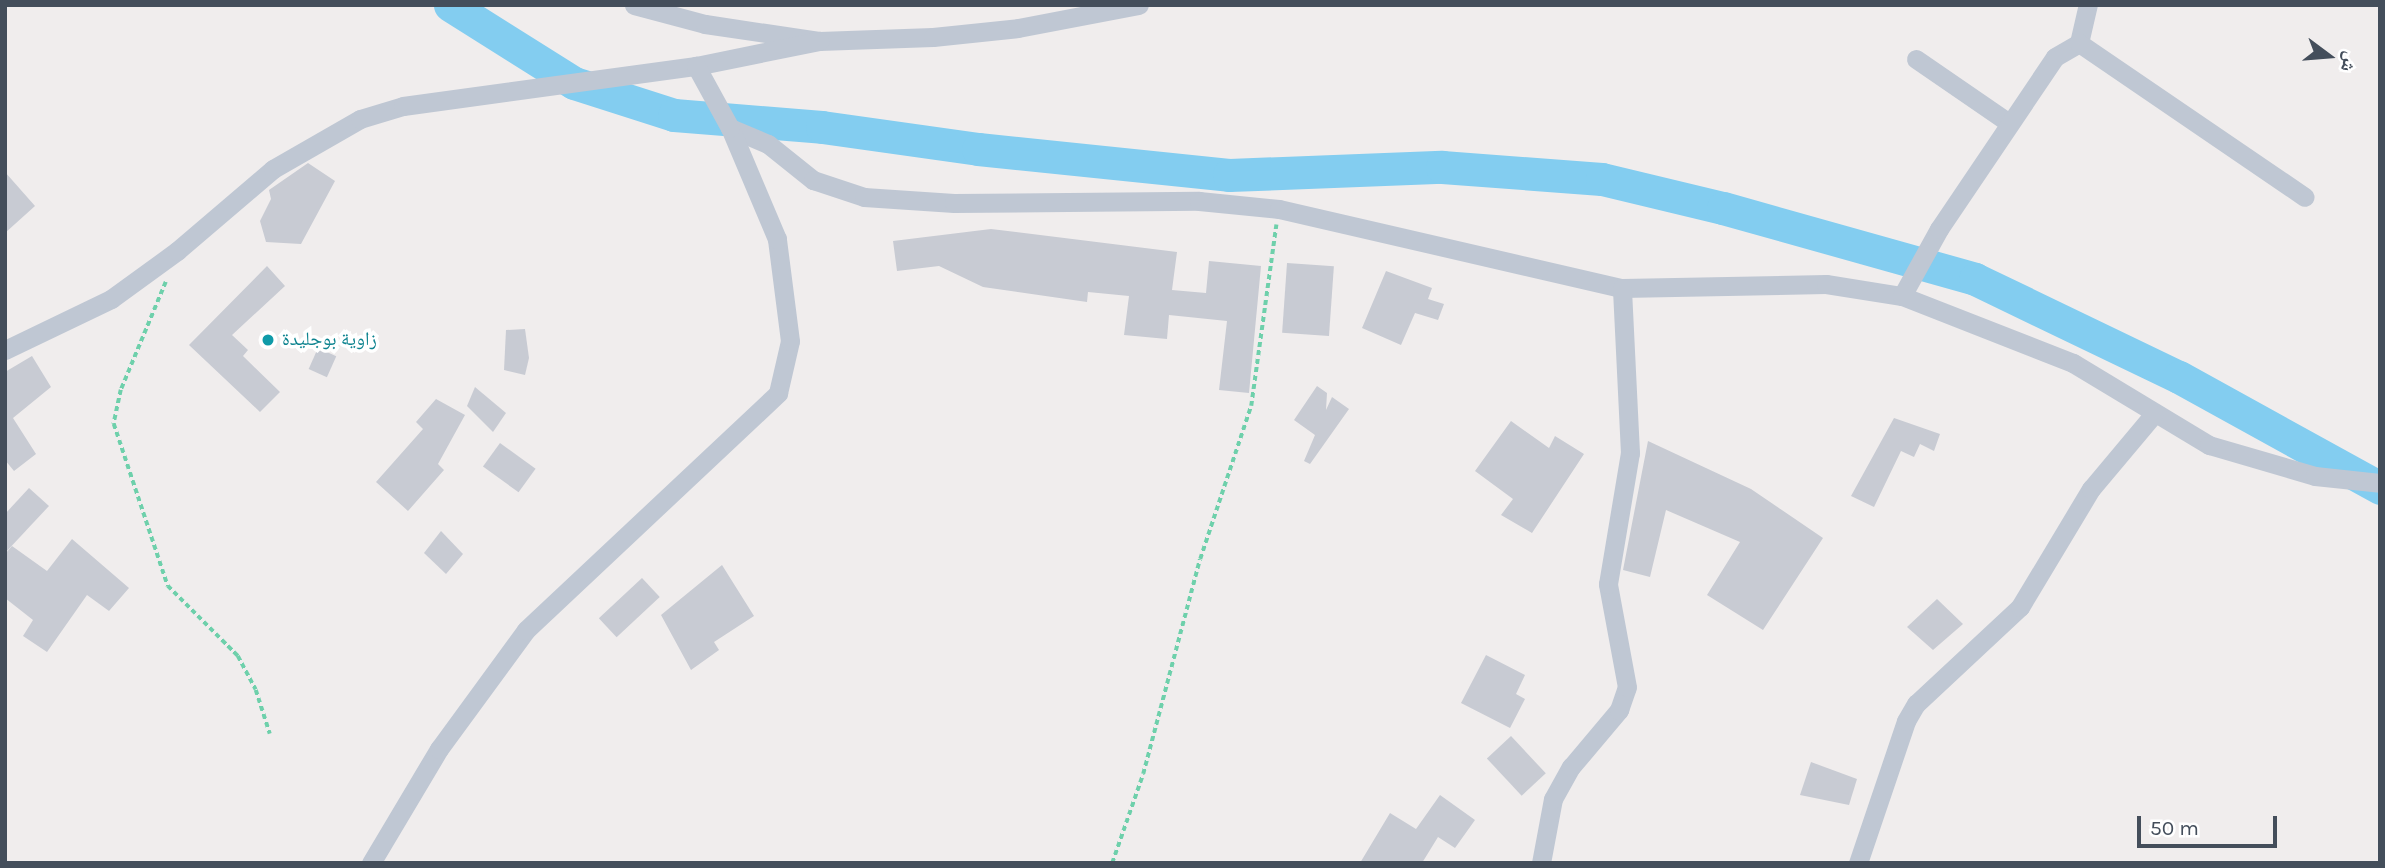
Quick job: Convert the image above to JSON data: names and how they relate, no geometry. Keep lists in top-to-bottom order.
{
  "places": ["زاوية بوجليدة"],
  "scale_bar": "50 m",
  "north": "right"
}
